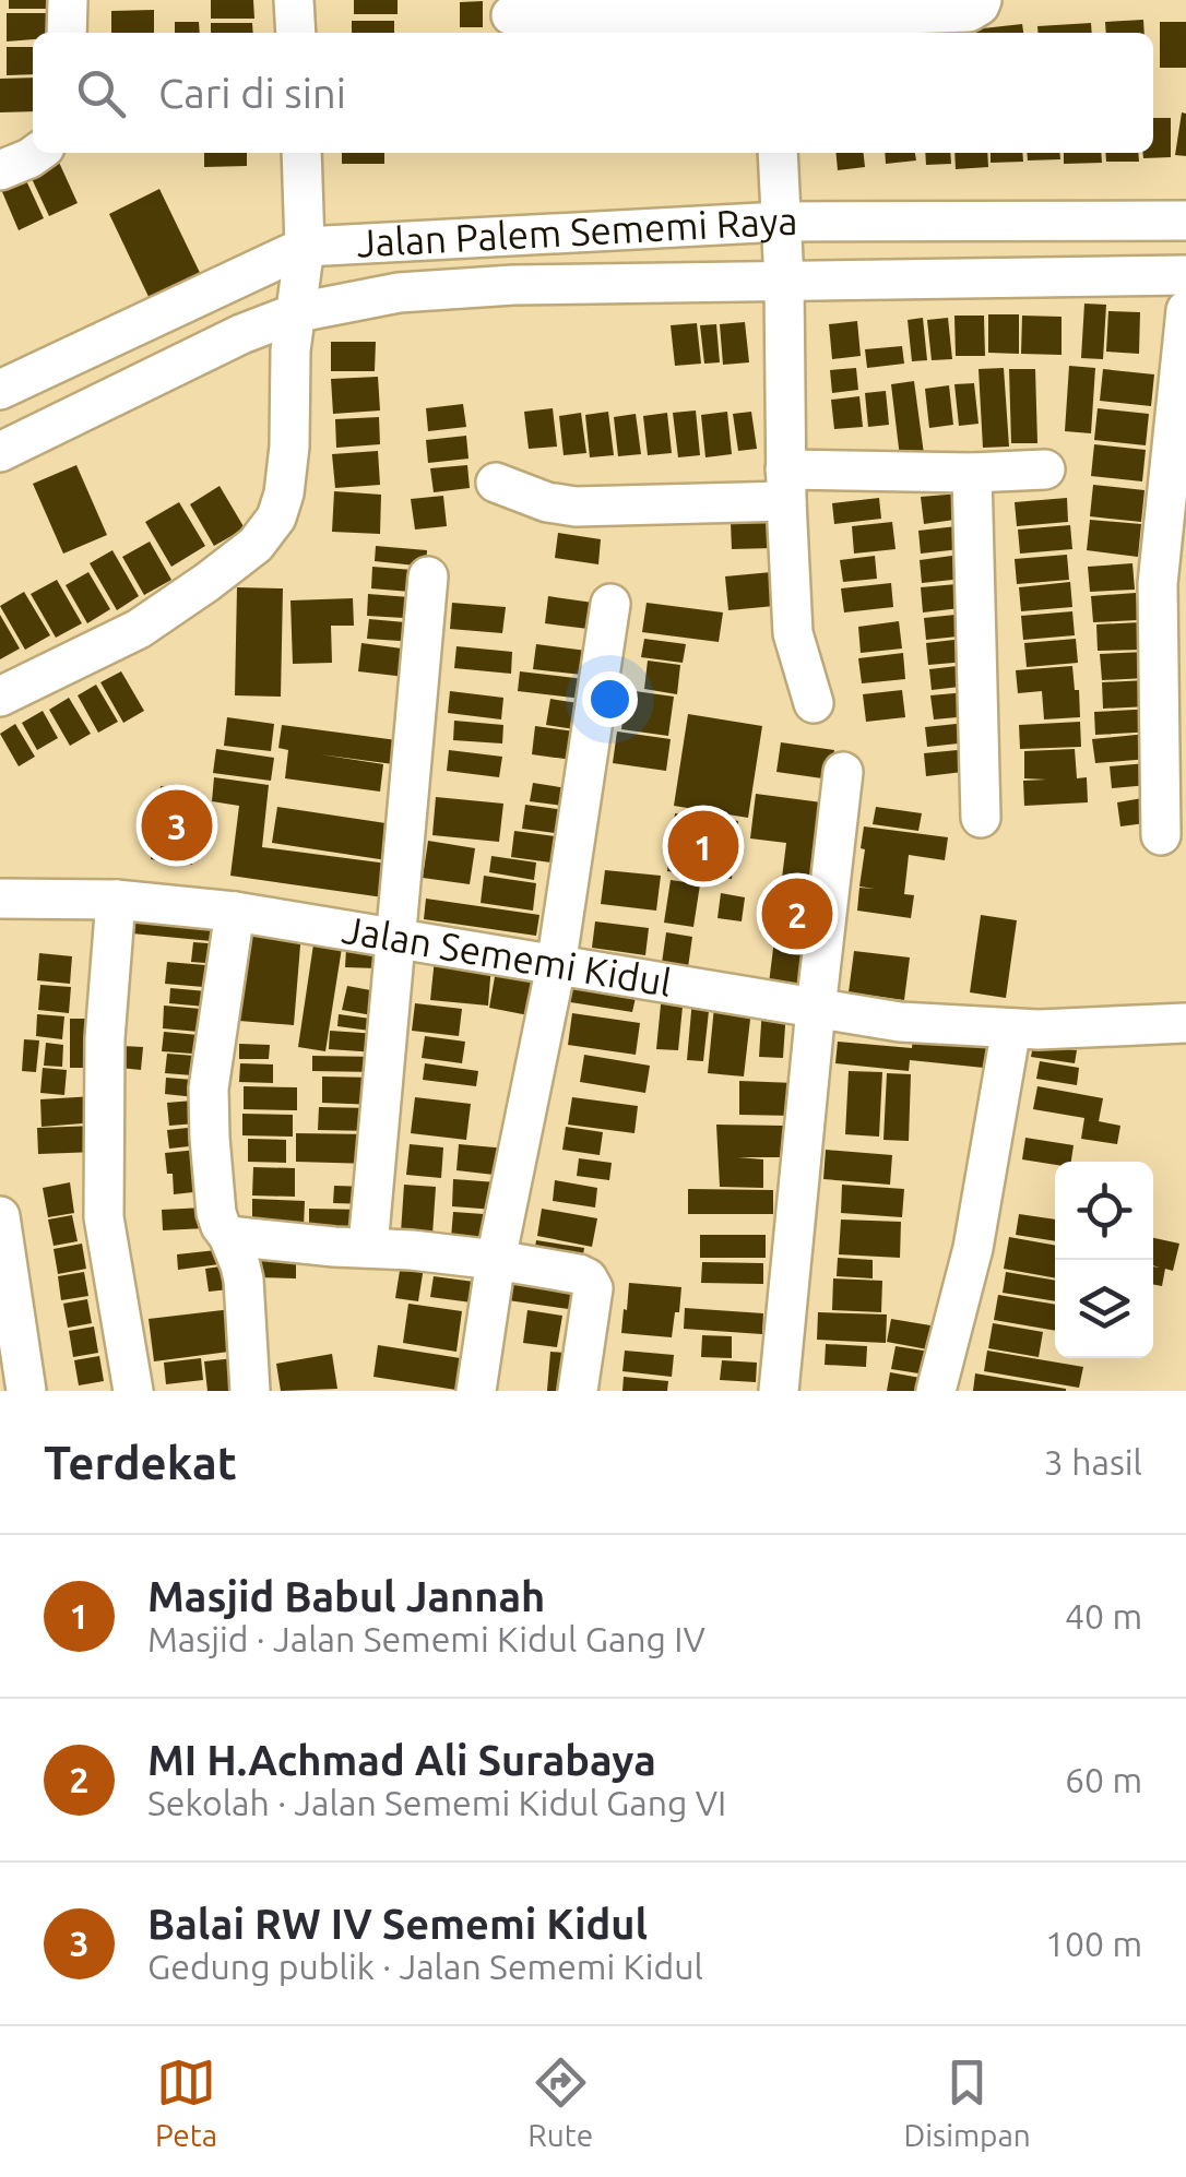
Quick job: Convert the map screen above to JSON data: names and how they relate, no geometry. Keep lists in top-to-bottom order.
{
  "streets": {
    "street": ["Jalan Palem Sememi Raya", "Jalan Sememi Kidul"]
  },
  "page": {
    "search": "Cari di sini",
    "pins": ["3", "1", "2"],
    "heading": ["Terdekat", "3 hasil"],
    "list": [
      {
        "mark": "1",
        "name": "Masjid Babul Jannah",
        "note": "Masjid · Jalan Sememi Kidul Gang IV",
        "value": "40 m"
      },
      {
        "mark": "2",
        "name": "MI H.Achmad Ali Surabaya",
        "note": "Sekolah · Jalan Sememi Kidul Gang VI",
        "value": "60 m"
      },
      {
        "mark": "3",
        "name": "Balai RW IV Sememi Kidul",
        "note": "Gedung publik · Jalan Sememi Kidul",
        "value": "100 m"
      }
    ],
    "nav": ["Peta", "Rute", "Disimpan"]
  }
}
